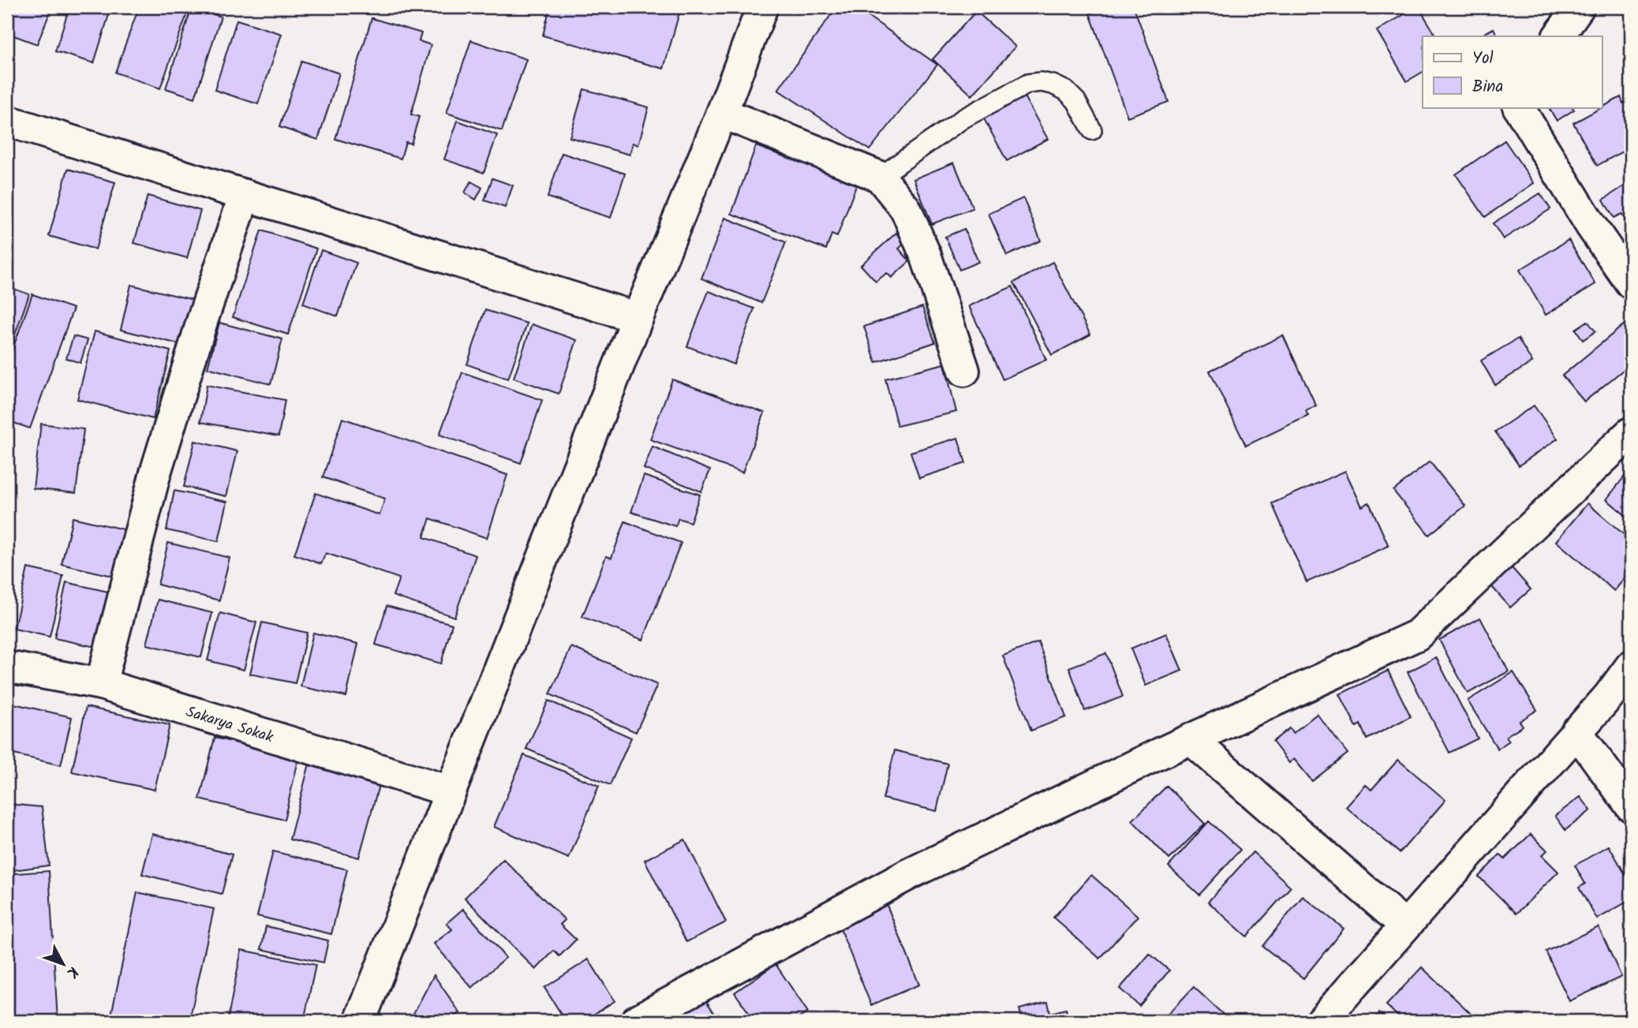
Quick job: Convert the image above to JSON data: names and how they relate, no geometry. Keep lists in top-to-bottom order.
{
  "streets": {
    "street": ["Sakarya Sokak"]
  },
  "legend": ["Yol", "Bina"],
  "north": "bottom right"
}
